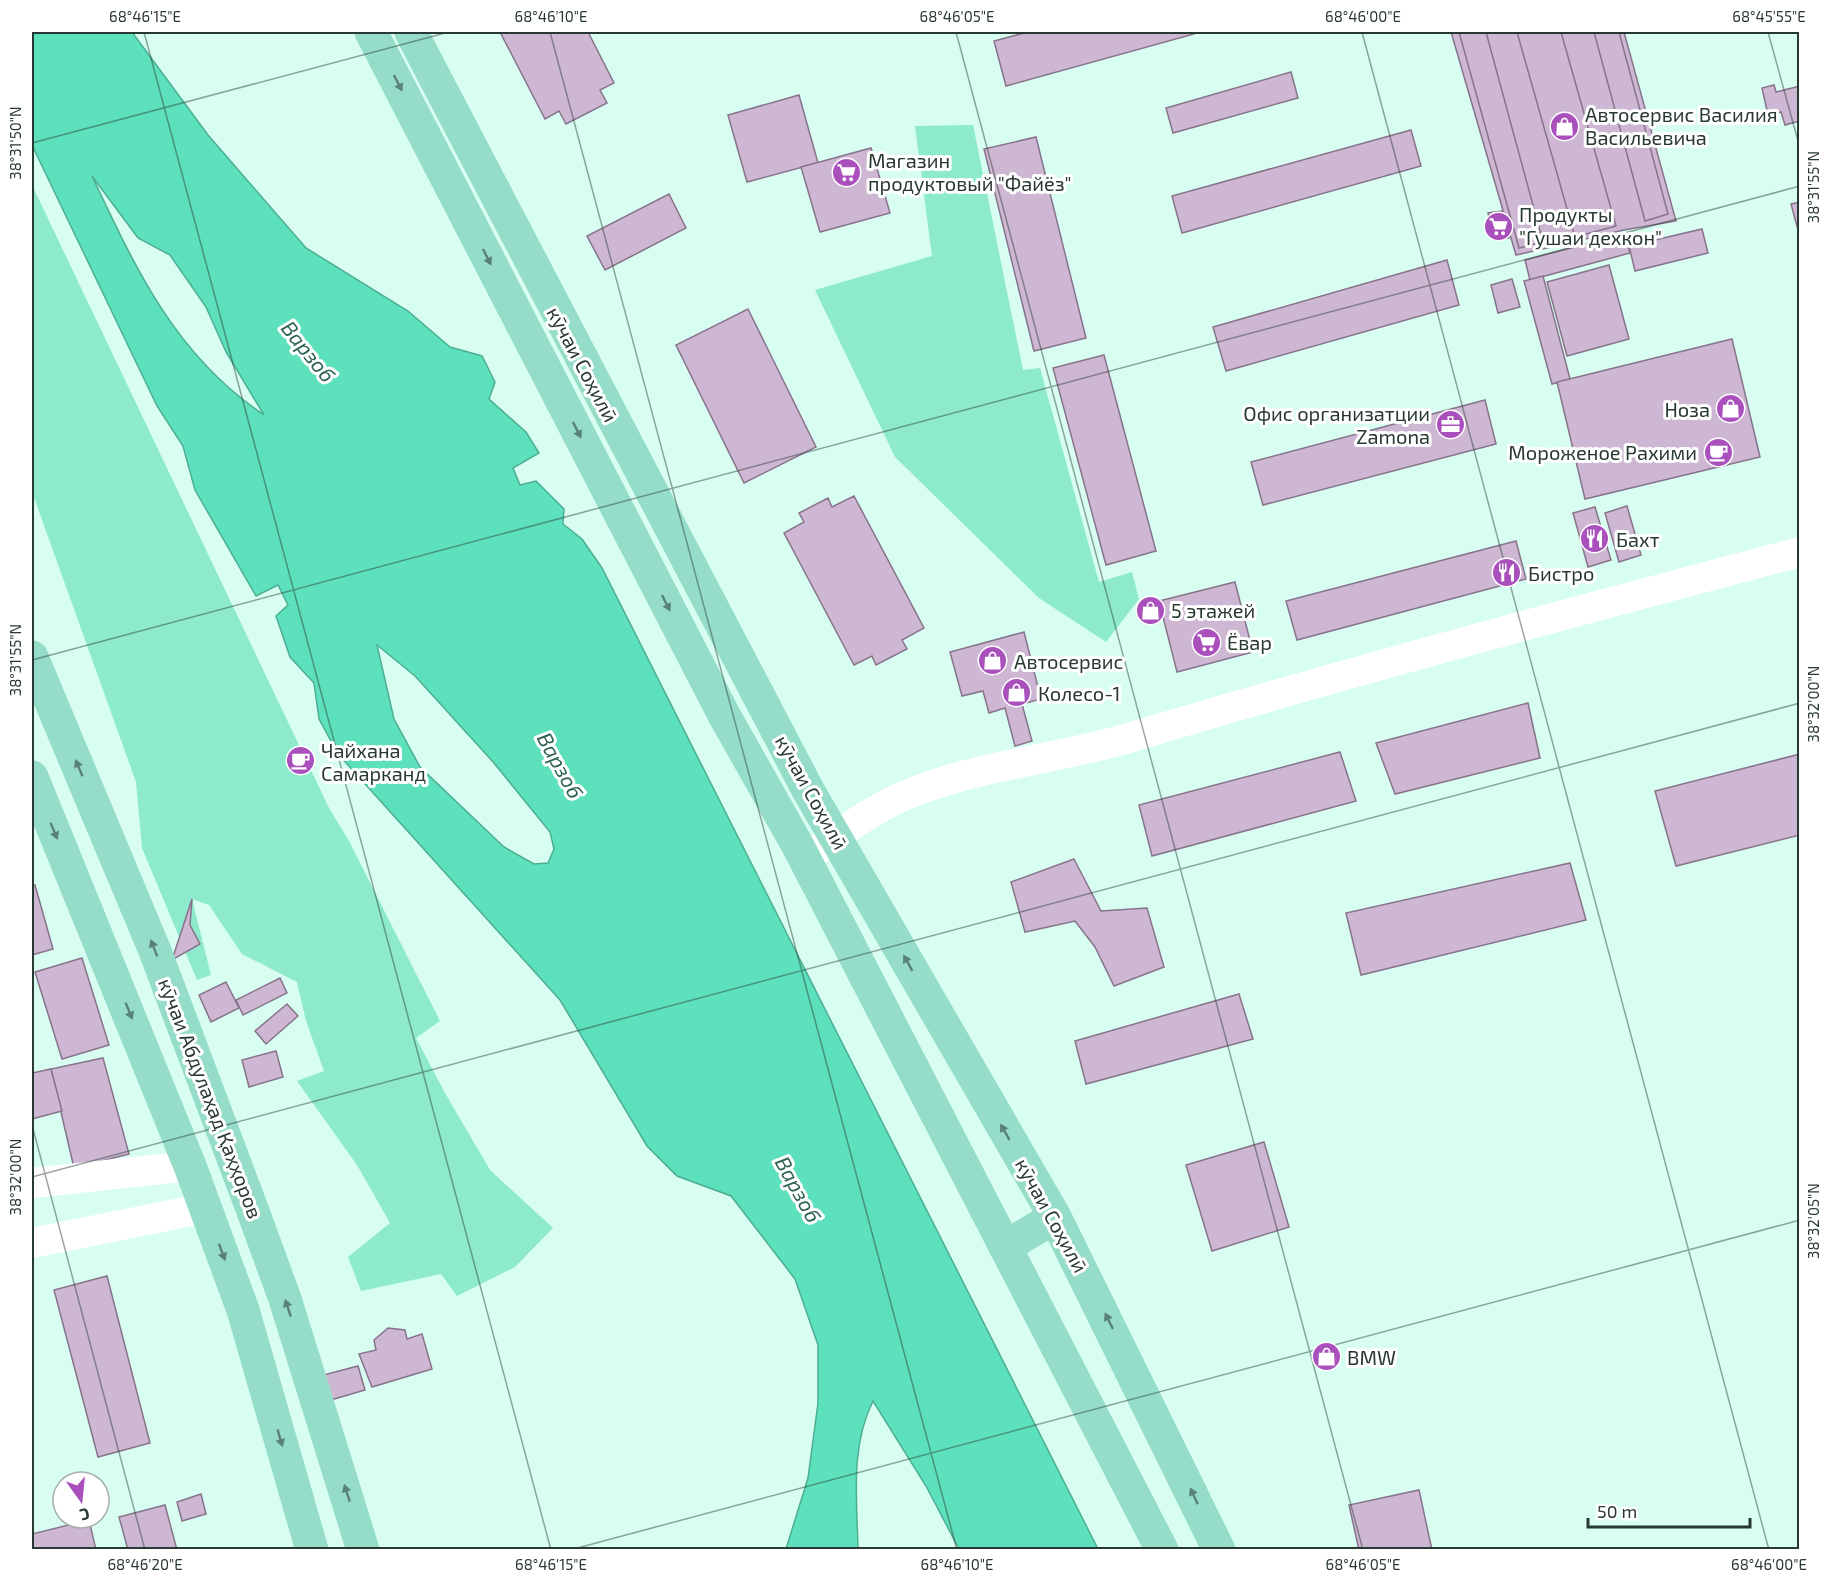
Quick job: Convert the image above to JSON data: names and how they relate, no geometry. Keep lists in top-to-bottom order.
{
  "streets": {
    "main road": ["кӯчаи Соҳилӣ", "кӯчаи Абдулаҳад Қаҳҳоров"]
  },
  "water": ["Варзоб"],
  "places": {
    "shop": [
      "Автосервис Василия Васильевича",
      "Ноза",
      "5 этажей",
      "Автосервис",
      "Колесо-1",
      "BMW"
    ],
    "supermarket": ["Магазин продуктовый \"Файёз\"", "Продукты \"Гушаи дехкон\"", "Ёвар"],
    "office": ["Офис организатции Zamona"],
    "cafe": ["Мороженое Рахими", "Чайхана Самарканд"],
    "restaurant": ["Бахт", "Бистро"]
  },
  "scale_bar": "50 m",
  "north": "bottom",
  "coordinates": [
    "68°46'15\"E",
    "68°46'10\"E",
    "68°46'05\"E",
    "68°46'00\"E",
    "68°45'55\"E",
    "38°31'50\"N",
    "38°31'55\"N",
    "38°32'00\"N",
    "38°32'05\"N",
    "68°46'20\"E"
  ]
}
